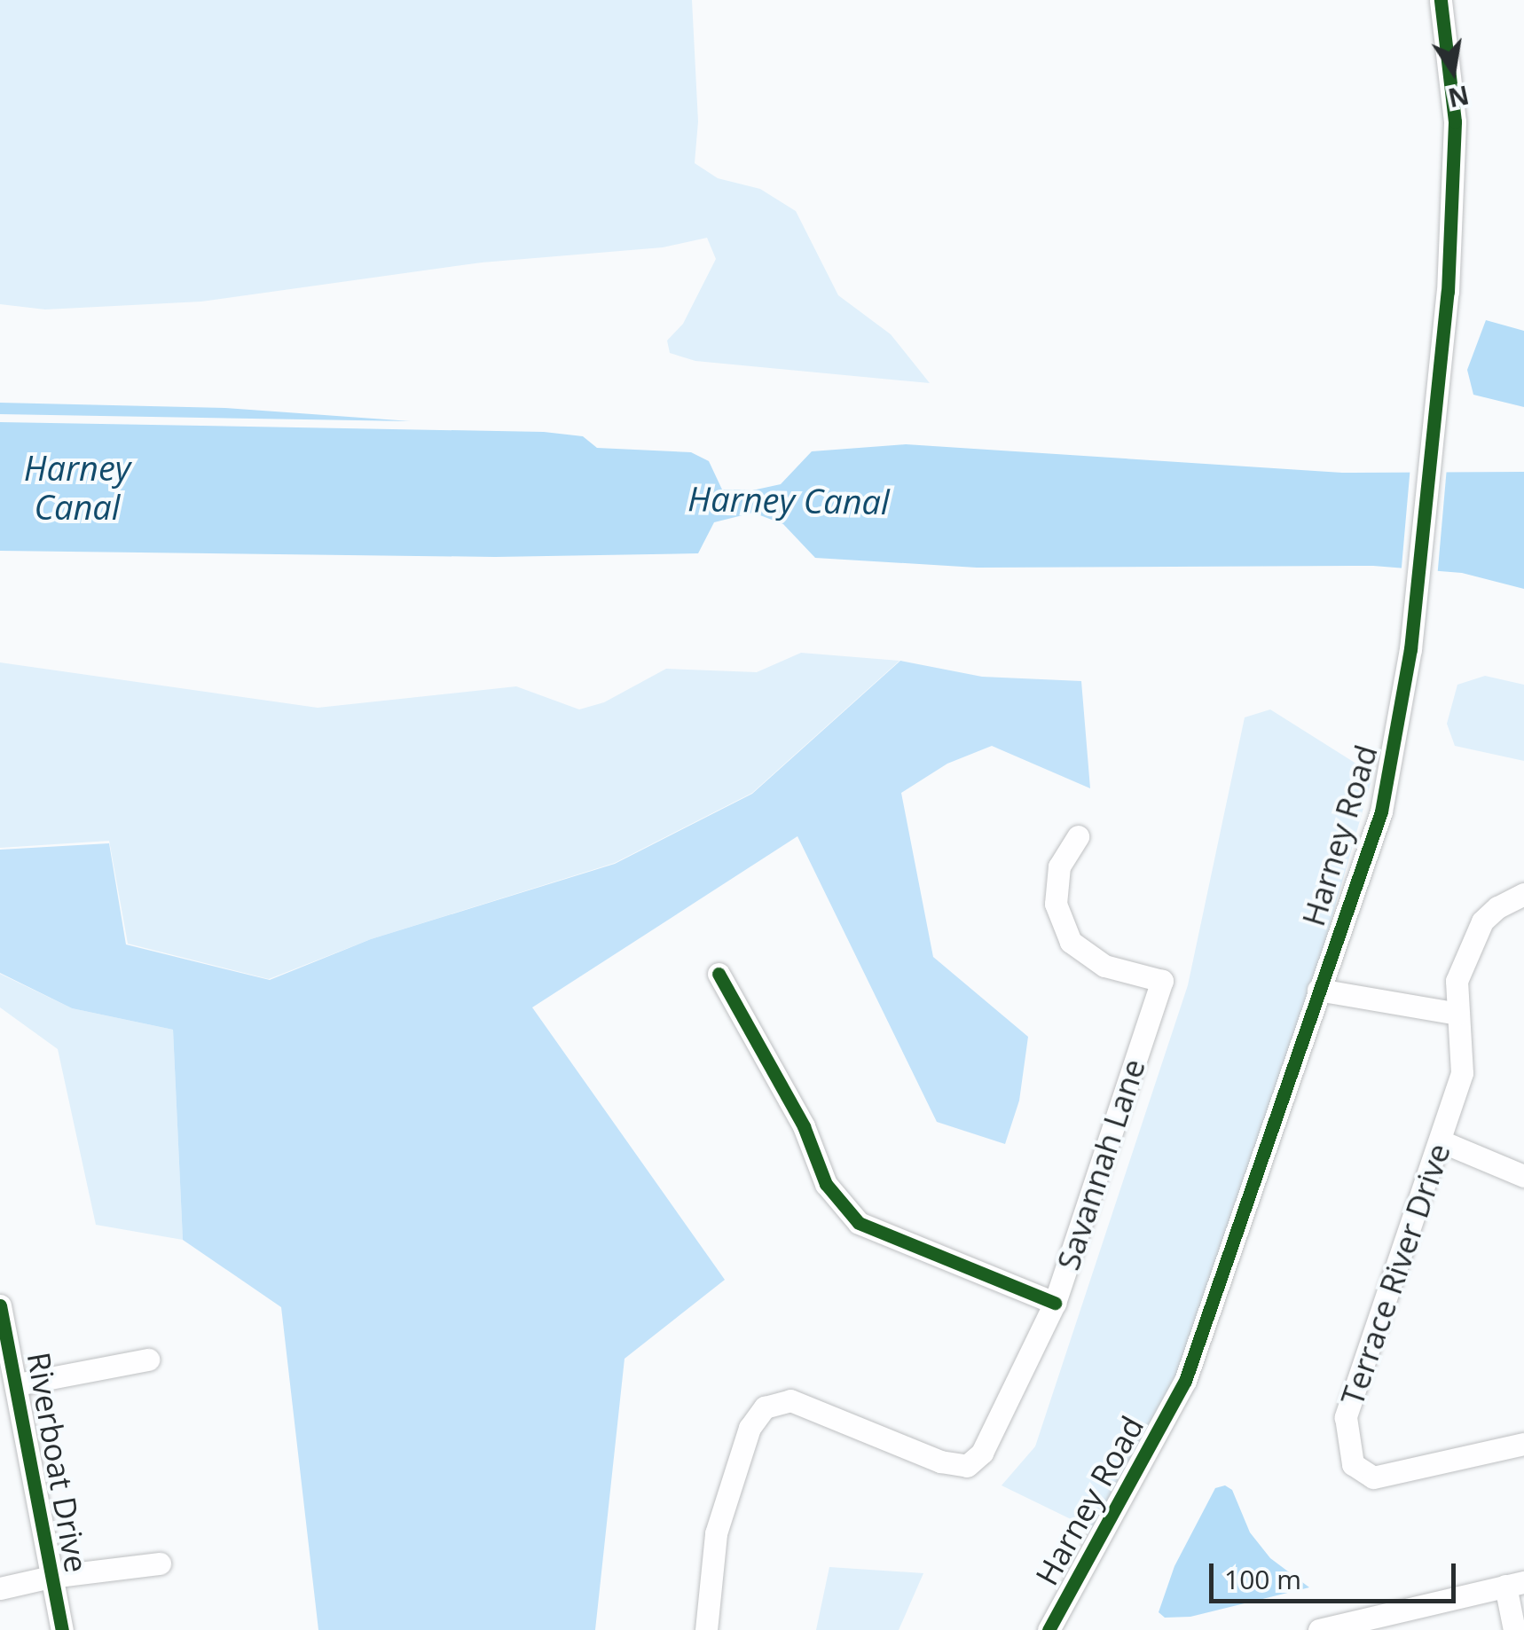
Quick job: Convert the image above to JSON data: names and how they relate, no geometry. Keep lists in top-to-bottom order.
{
  "streets": {
    "street": [
      "Harney Road",
      "Savannah Lane",
      "Terrace River Drive",
      "Riverboat Drive"
    ]
  },
  "water": ["Harney Canal"],
  "scale_bar": "100 m",
  "north": "bottom"
}
